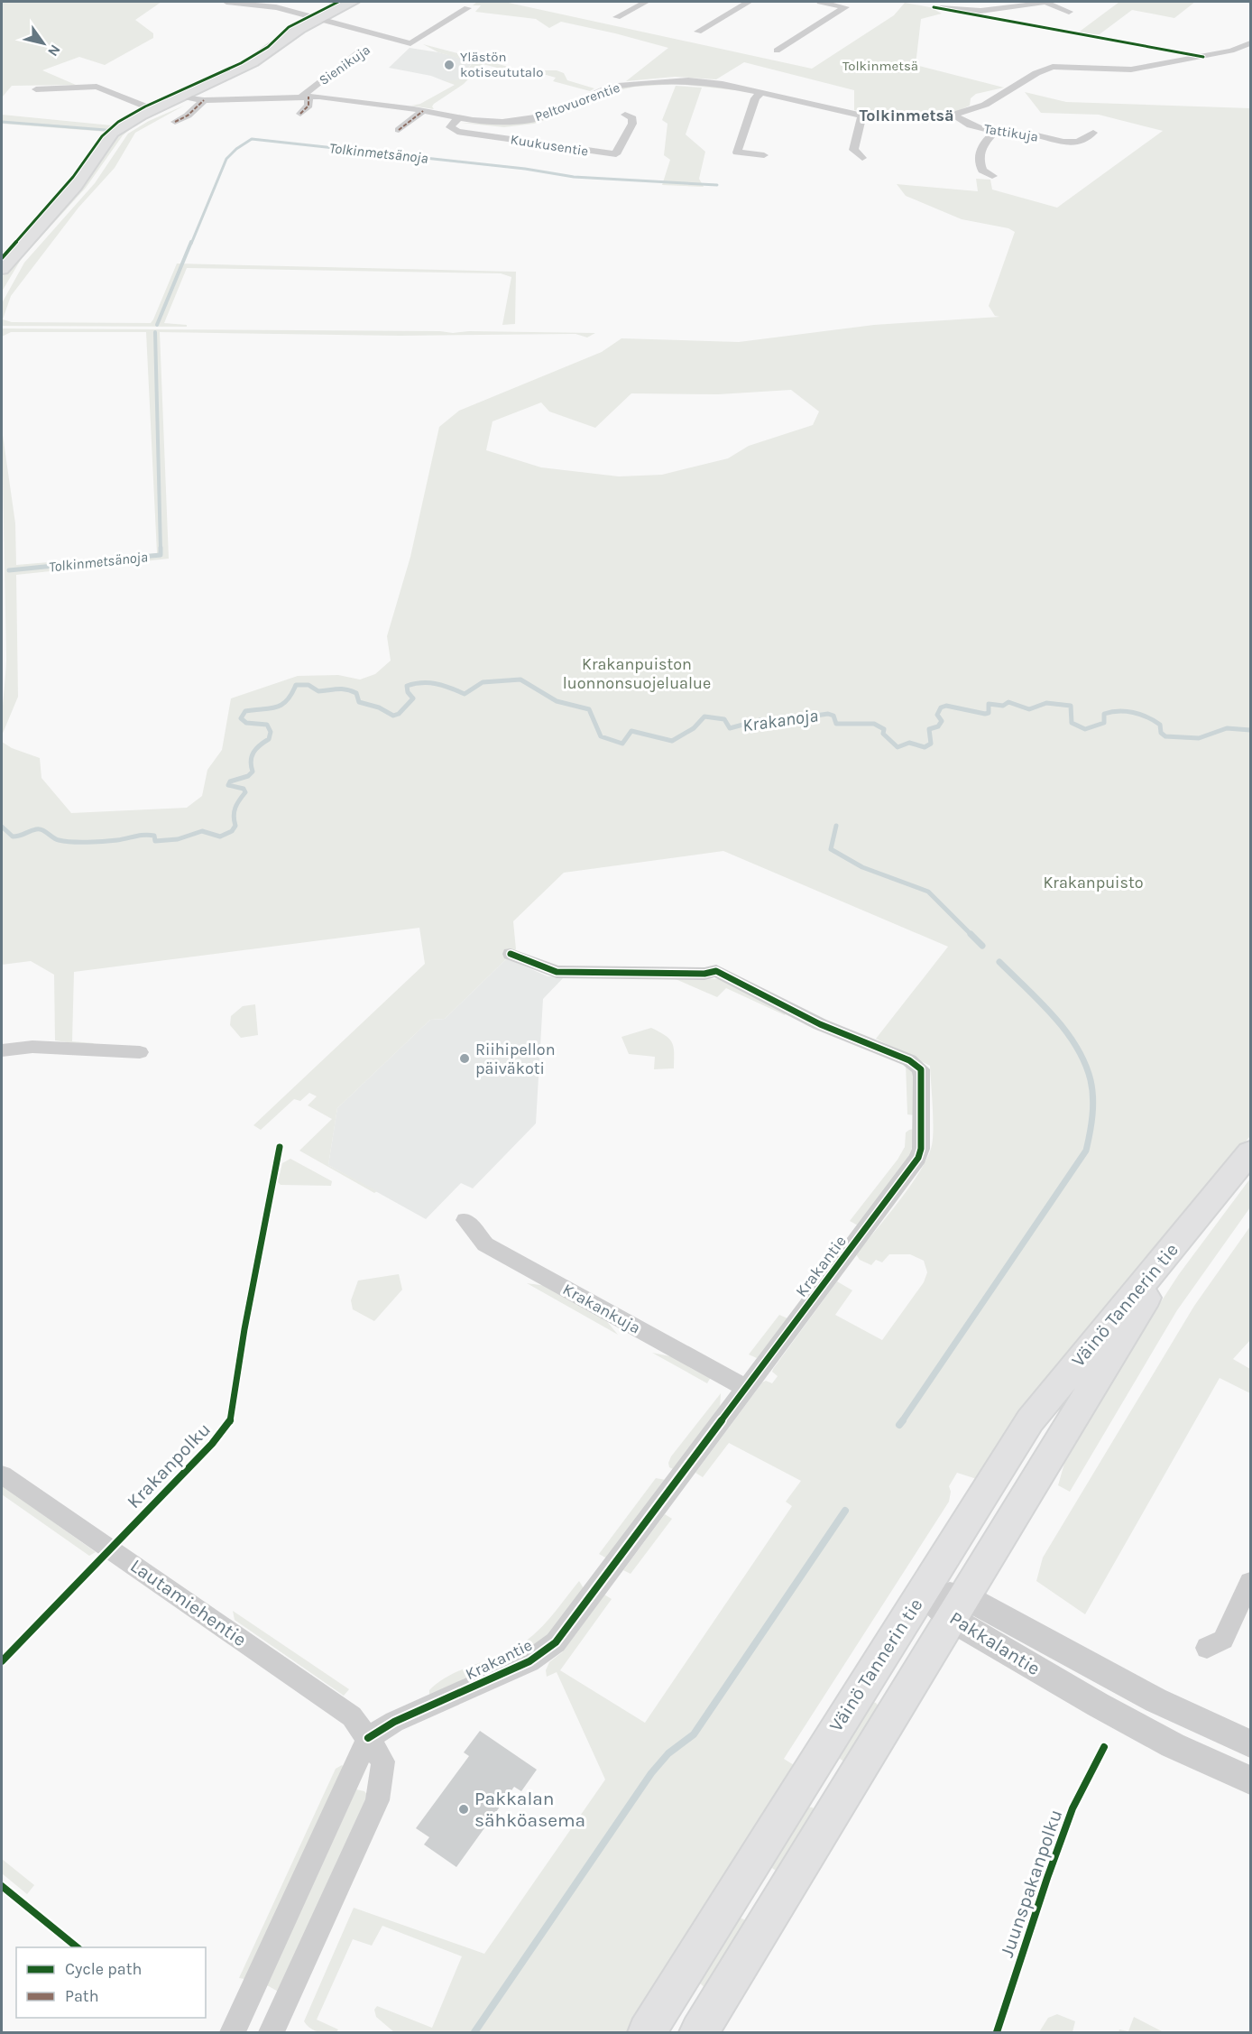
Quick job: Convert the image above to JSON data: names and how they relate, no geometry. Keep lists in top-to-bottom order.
{
  "streets": {
    "main road": ["Väinö Tannerin tie"],
    "street": [
      "Sienikuja",
      "Peltovuorentie",
      "Tattikuja",
      "Kuukusentie",
      "Krakantie",
      "Krakankuja",
      "Lautamiehentie",
      "Pakkalantie"
    ],
    "cycle path": ["Krakanpolku", "Juunspakanpolku"]
  },
  "crossings": [
    ["Sienikuja", "Peltovuorentie"],
    ["Peltovuorentie", "Tattikuja"],
    ["Peltovuorentie", "Kuukusentie"],
    ["Krakantie", "Krakankuja"],
    ["Krakantie", "Lautamiehentie"],
    ["Väinö Tannerin tie", "Pakkalantie"]
  ],
  "districts": ["Tolkinmetsä"],
  "water": ["Tolkinmetsänoja", "Krakanoja"],
  "parks": ["Tolkinmetsä", "Krakanpuiston luonnonsuojelualue", "Krakanpuisto"],
  "places": ["Ylästön kotiseututalo", "Riihipellon päiväkoti", "Pakkalan sähköasema"],
  "legend": ["Cycle path", "Path"],
  "north": "bottom right"
}
